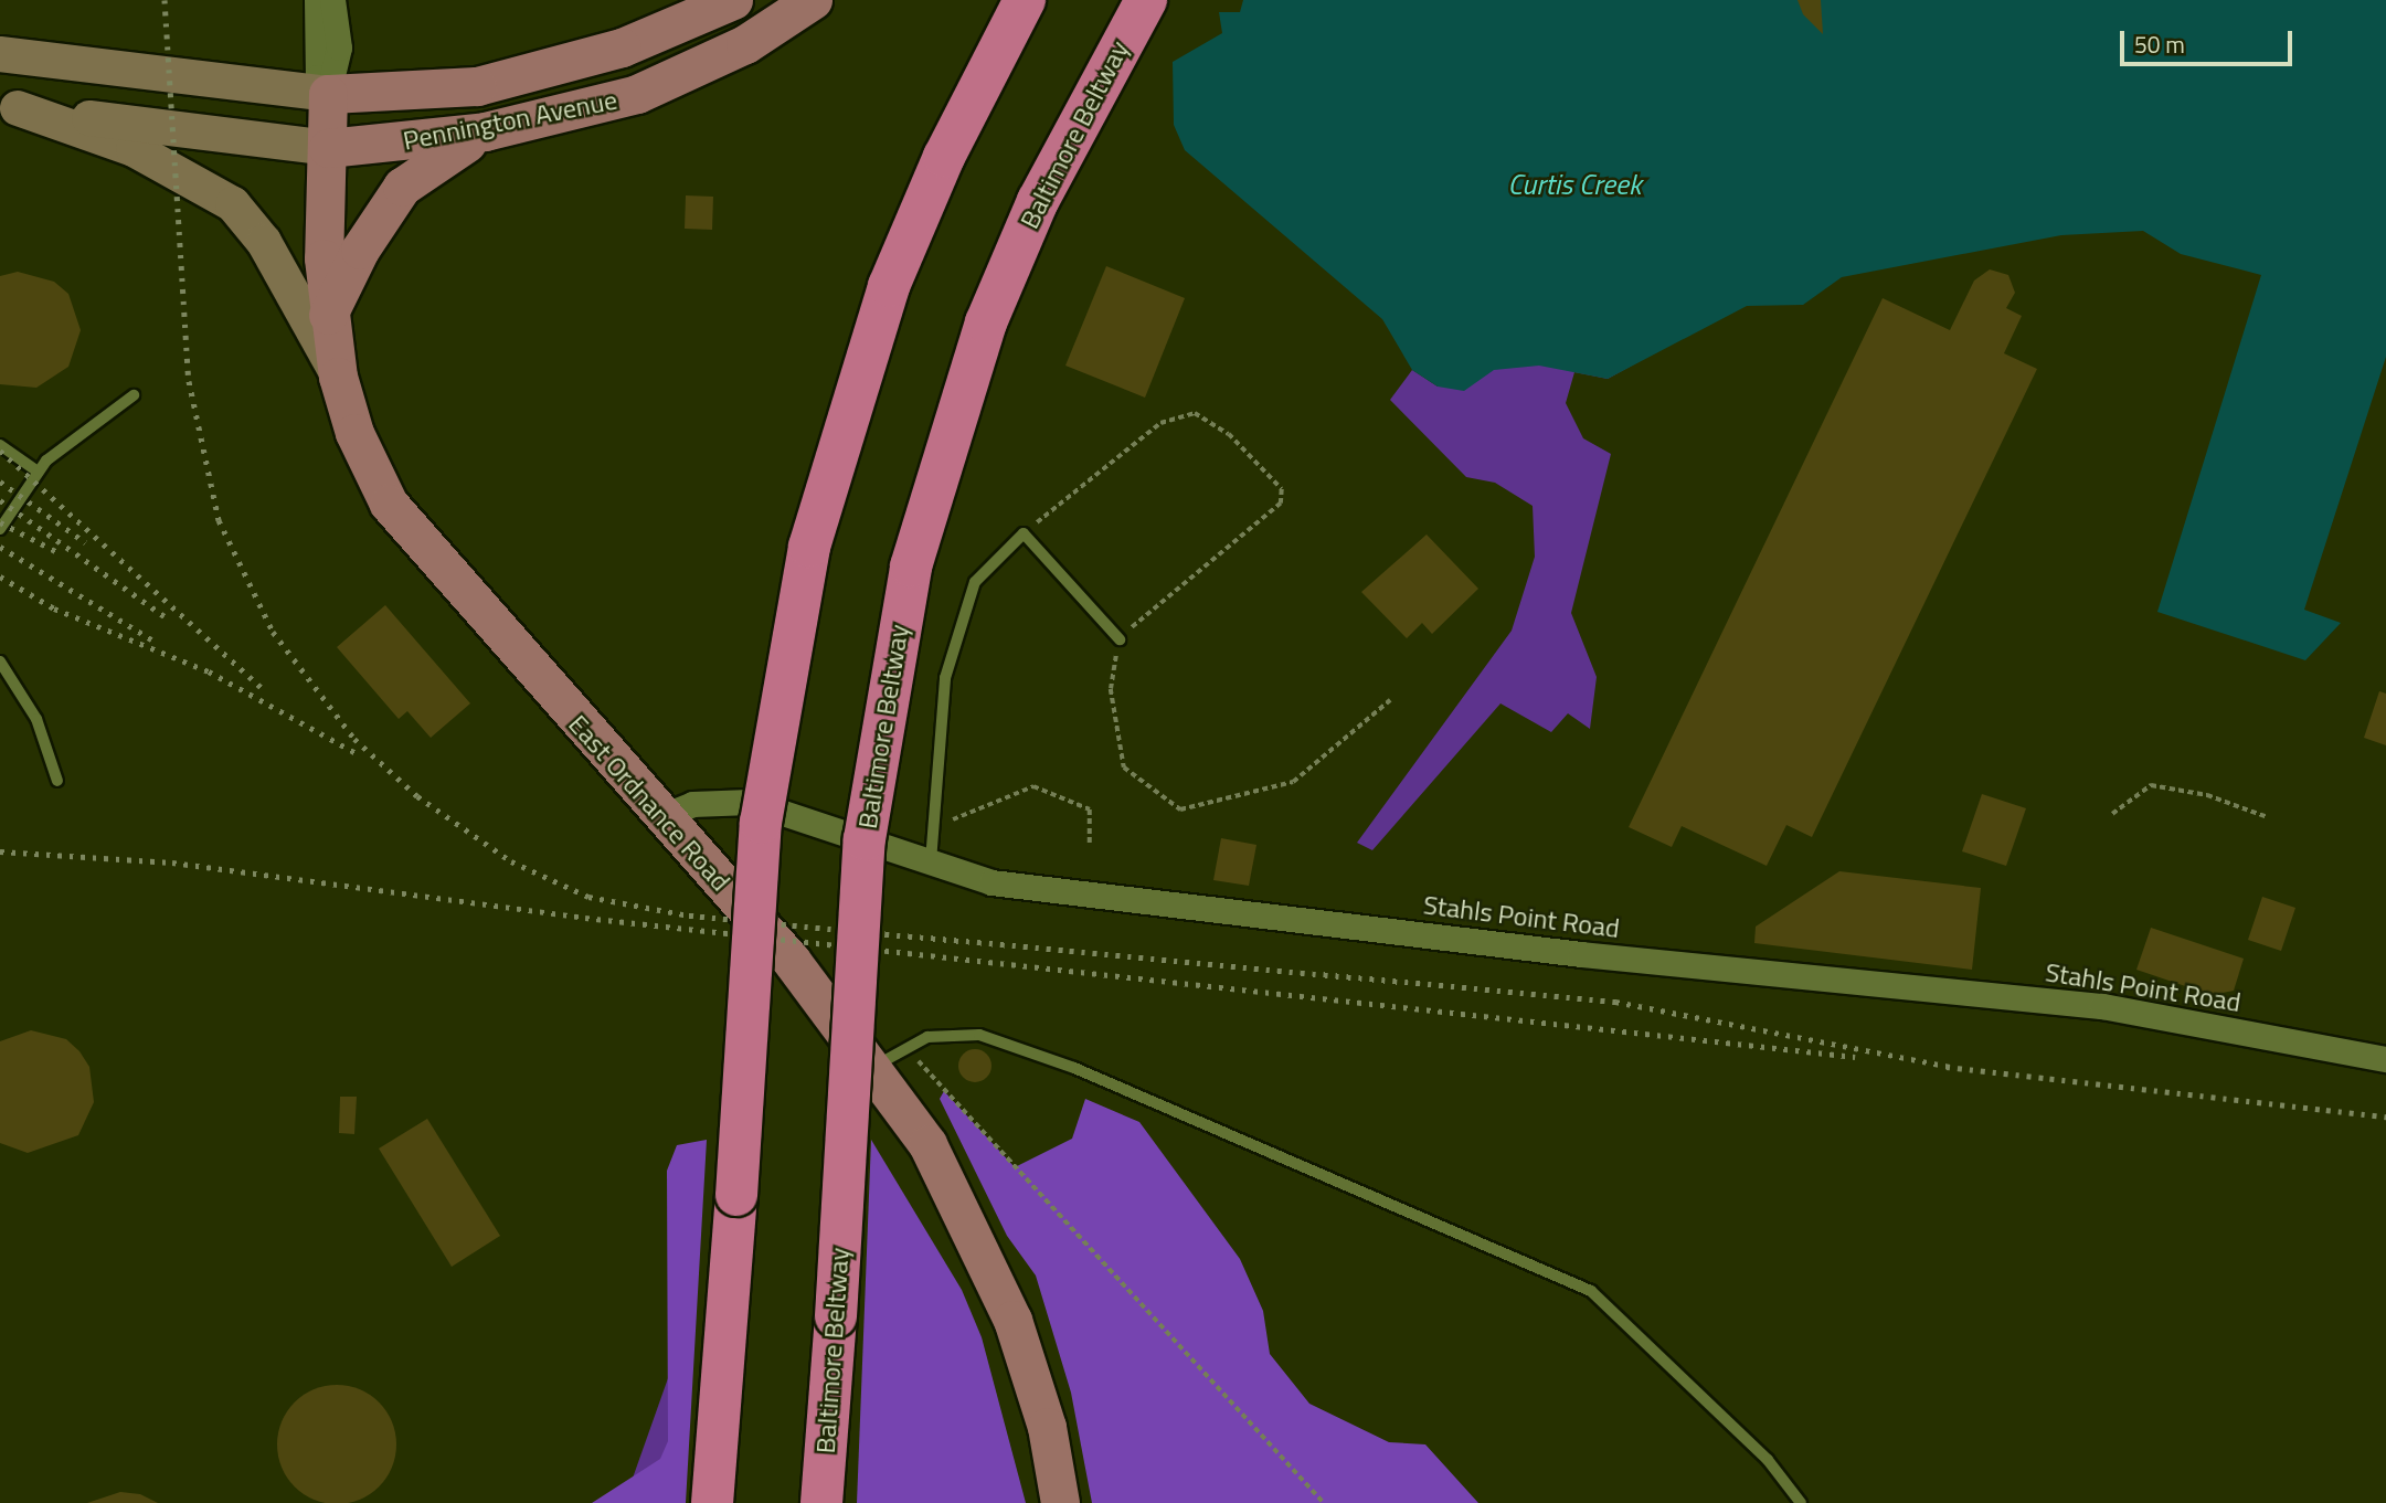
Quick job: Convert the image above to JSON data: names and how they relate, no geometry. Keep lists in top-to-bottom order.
{
  "streets": {
    "highway": ["Baltimore Beltway"],
    "main road": ["Pennington Avenue", "East Ordnance Road"],
    "street": ["Stahls Point Road"]
  },
  "crossings": [
    ["Pennington Avenue", "East Ordnance Road"],
    ["East Ordnance Road", "Stahls Point Road"]
  ],
  "water": ["Curtis Creek"],
  "scale_bar": "50 m"
}
